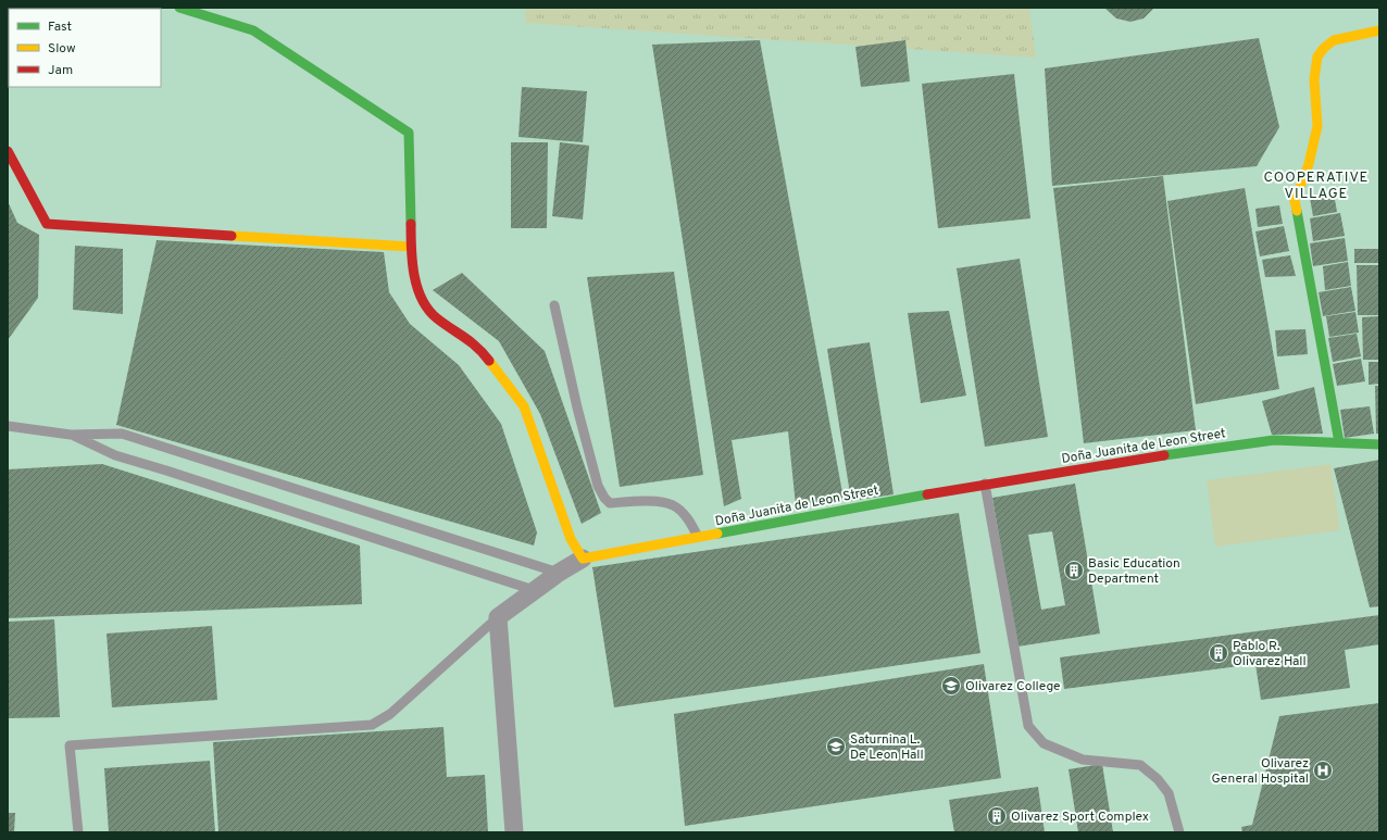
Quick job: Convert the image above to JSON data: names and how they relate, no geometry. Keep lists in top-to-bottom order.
{
  "streets": {
    "street": ["Doña Juanita de Leon Street"]
  },
  "districts": ["COOPERATIVE VILLAGE"],
  "places": {
    "building": ["Basic Education Department", "Pablo R. Olivarez Hall", "Olivarez Sport Complex"],
    "school or university": ["Olivarez College", "Saturnina L. De Leon Hall"],
    "hospital": ["Olivarez General Hospital"]
  },
  "legend": ["Fast", "Slow", "Jam"]
}
